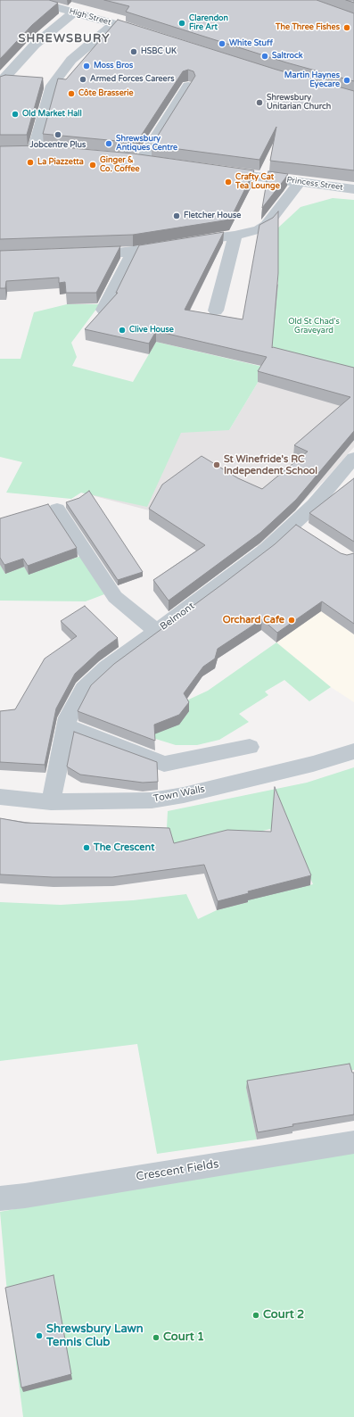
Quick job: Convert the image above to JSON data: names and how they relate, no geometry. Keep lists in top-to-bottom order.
{
  "streets": {
    "street": [
      "High Street",
      "Princess Street",
      "Belmont",
      "Town Walls",
      "Crescent Fields"
    ]
  },
  "crossings": [
    ["Belmont", "Town Walls"]
  ],
  "districts": ["SHREWSBURY"],
  "parks": ["Old St Chad's Graveyard"],
  "places": [
    "Clarendon Fire Art",
    "The Three Fishes",
    "White Stuff",
    "HSBC UK",
    "Saltrock",
    "Moss Bros",
    "Armed Forces Careers",
    "Martin Haynes Eyecare",
    "Côte Brasserie",
    "Shrewsbury Unitarian Church",
    "Old Market Hall",
    "Jobcentre Plus",
    "Shrewsbury Antiques Centre",
    "La Piazzetta",
    "Ginger & Co. Coffee",
    "Crafty Cat Tea Lounge",
    "Fletcher House",
    "Clive House",
    "St Winefride's RC Independent School",
    "Orchard Cafe",
    "The Crescent",
    "Court 2",
    "Shrewsbury Lawn Tennis Club",
    "Court 1"
  ]
}
